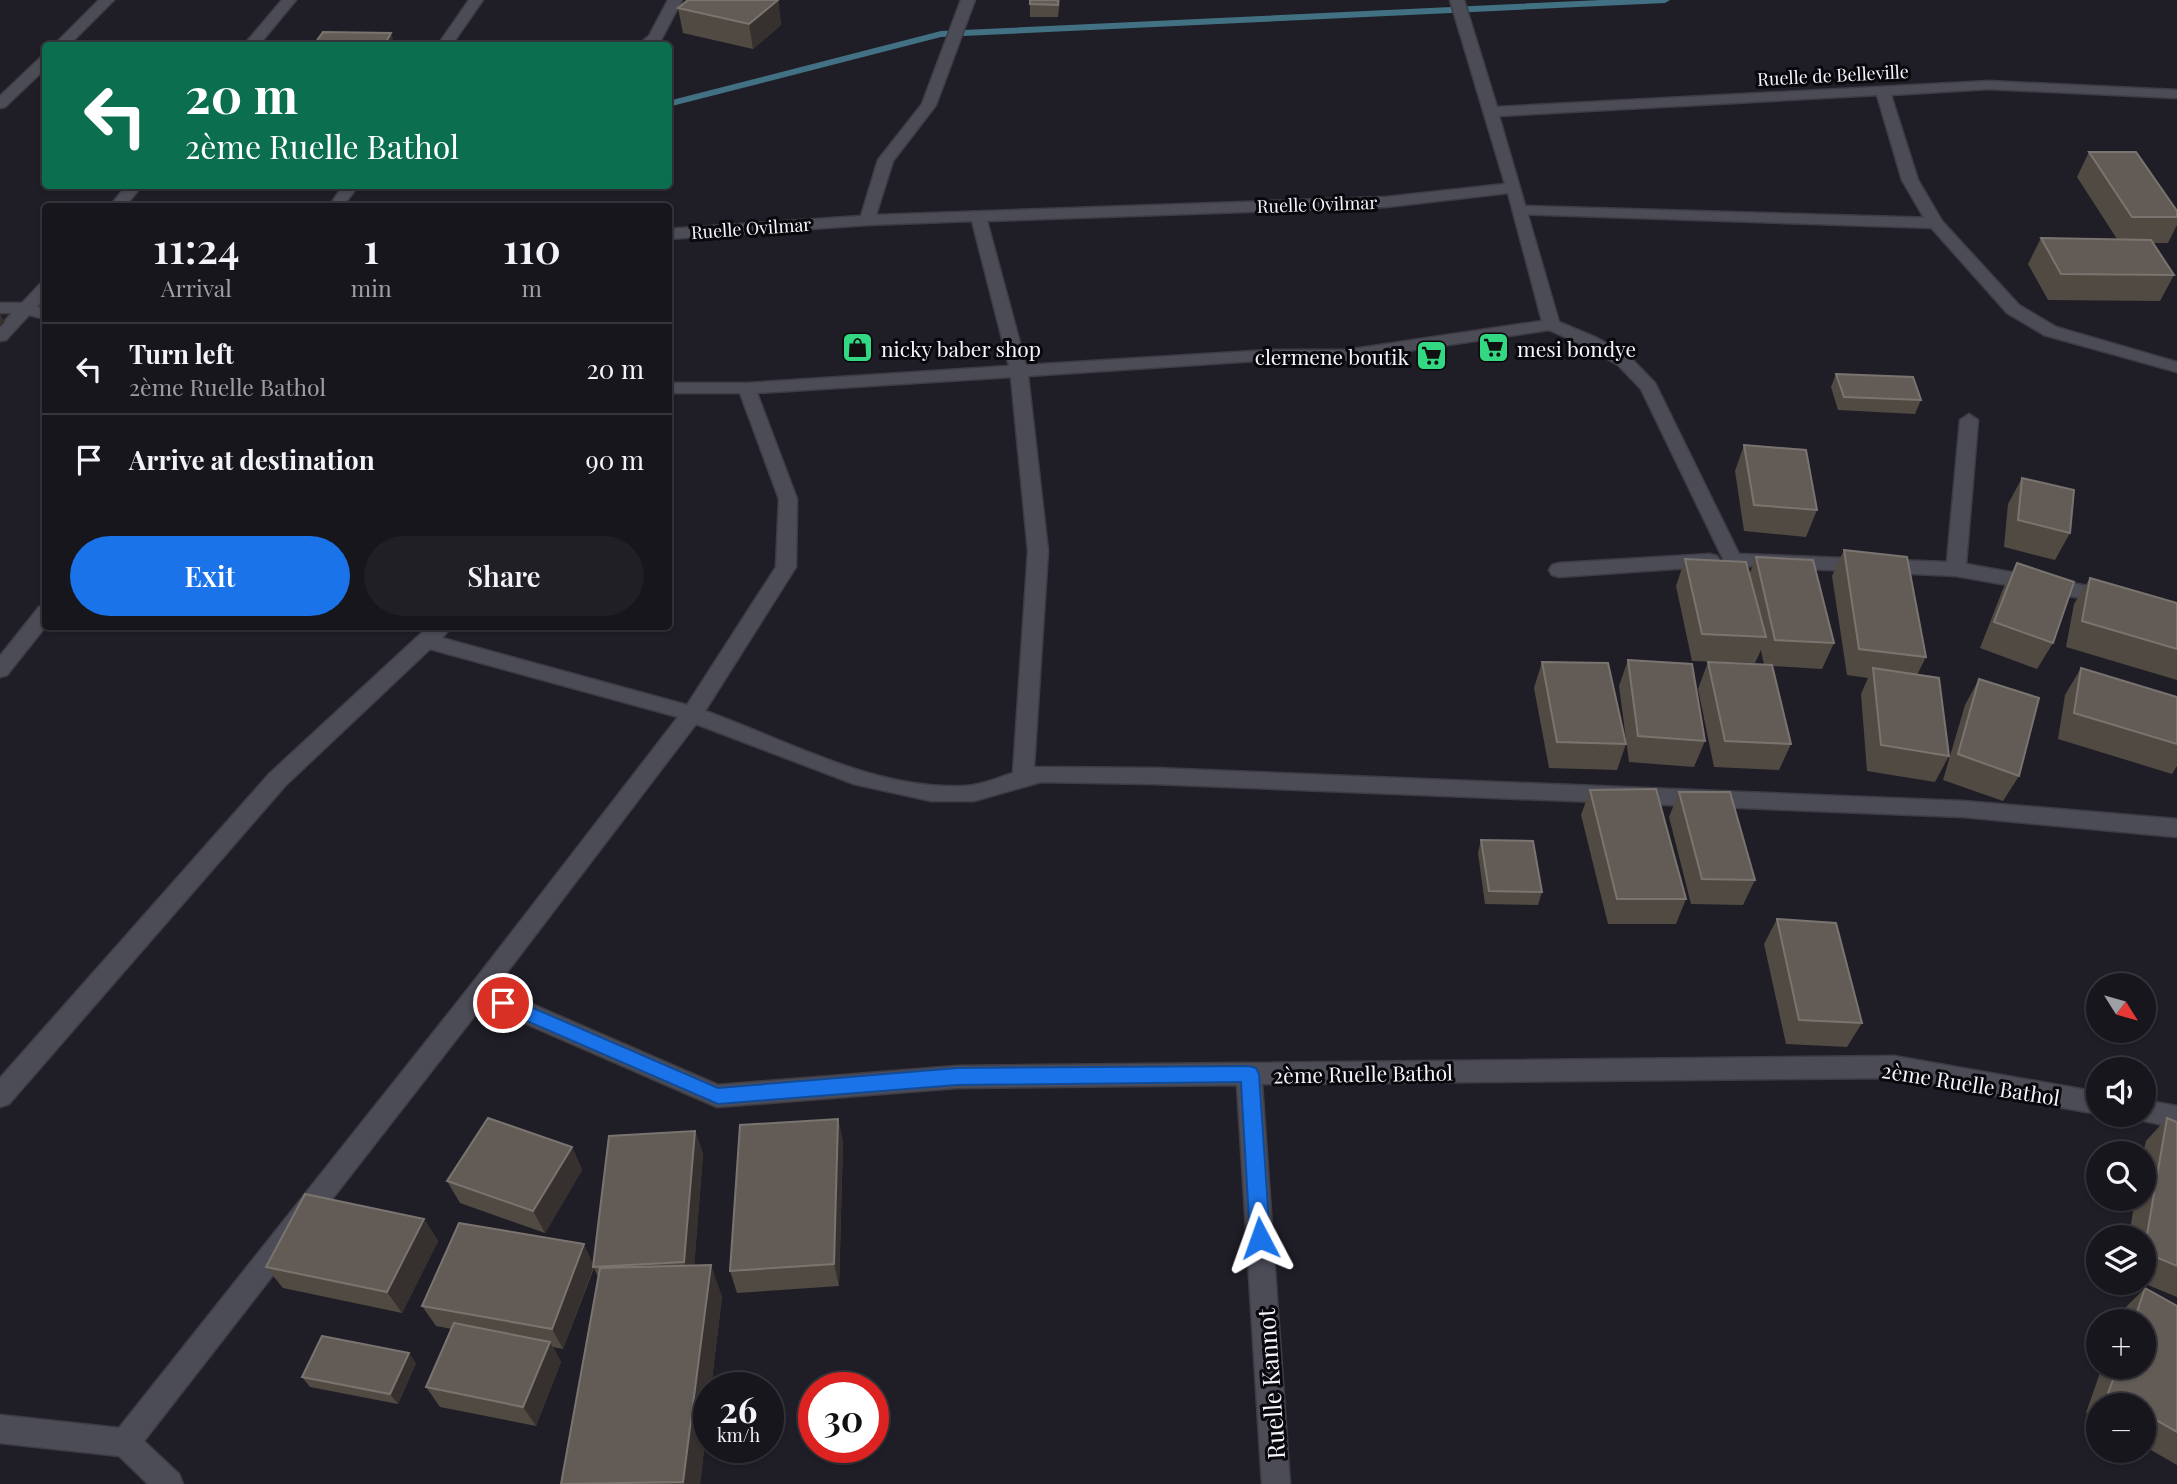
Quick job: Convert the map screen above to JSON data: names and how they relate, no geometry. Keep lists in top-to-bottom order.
{
  "streets": {
    "street": [
      "Ruelle de Belleville",
      "Ruelle Ovilmar",
      "2ème Ruelle Bathol",
      "Ruelle Kannot"
    ]
  },
  "crossings": [
    ["2ème Ruelle Bathol", "Ruelle Kannot"]
  ],
  "places": {
    "shop": ["nicky baber shop"],
    "supermarket": ["mesi bondye", "clermene boutik"]
  },
  "north": "bottom right",
  "page": {
    "turn": ["20 m", "2ème Ruelle Bathol"],
    "eta": [
      "11:24",
      "Arrival",
      "1",
      "min",
      "110",
      "m"
    ],
    "list": [
      {
        "name": "Turn left",
        "note": "2ème Ruelle Bathol",
        "value": "20 m"
      },
      {
        "name": "Arrive at destination",
        "value": "90 m"
      }
    ],
    "buttons": ["Exit", "Share"],
    "map_buttons": ["+", "−"],
    "speed": "26 km/h",
    "limit": "30"
  }
}
